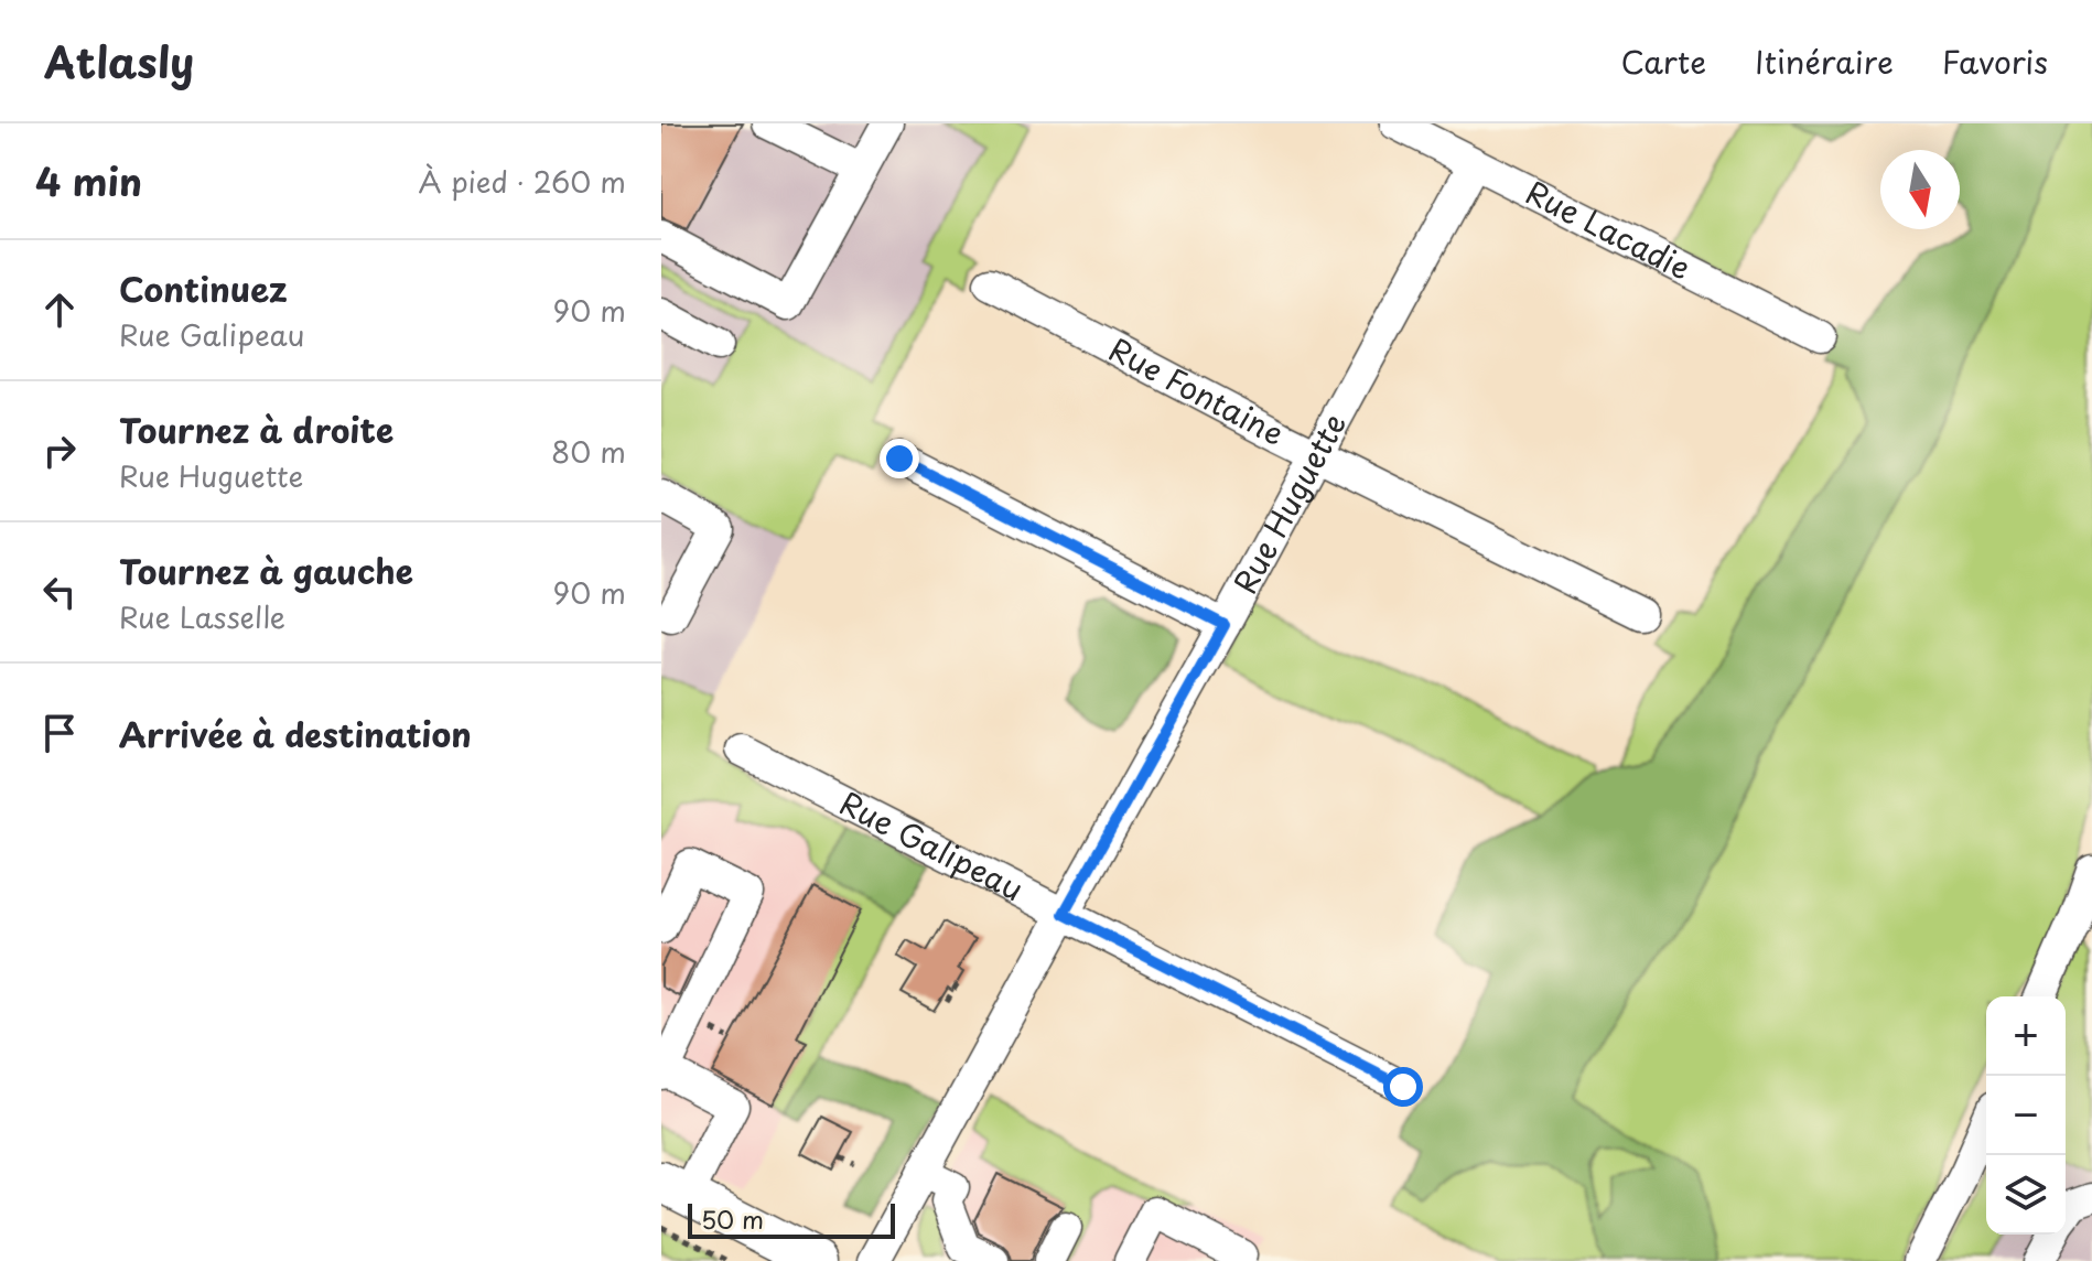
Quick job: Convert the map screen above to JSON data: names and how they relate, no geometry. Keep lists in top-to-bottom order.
{
  "streets": {
    "street": [
      "Rue Lacadie",
      "Rue Fontaine",
      "Rue Huguette",
      "Rue Galipeau"
    ]
  },
  "crossings": [
    ["Rue Lacadie", "Rue Huguette"],
    ["Rue Fontaine", "Rue Huguette"],
    ["Rue Huguette", "Rue Galipeau"]
  ],
  "scale_bar": "50 m",
  "north": "bottom",
  "page": {
    "header": "Atlasly",
    "nav": ["Carte", "Itinéraire", "Favoris"],
    "heading": ["4 min", "À pied · 260 m"],
    "list": [
      ["Continuez", "Rue Galipeau", "90 m"],
      ["Tournez à droite", "Rue Huguette", "80 m"],
      ["Tournez à gauche", "Rue Lasselle", "90 m"],
      "Arrivée à destination"
    ],
    "map_buttons": ["+", "−"],
    "scale": "50 m"
  }
}
